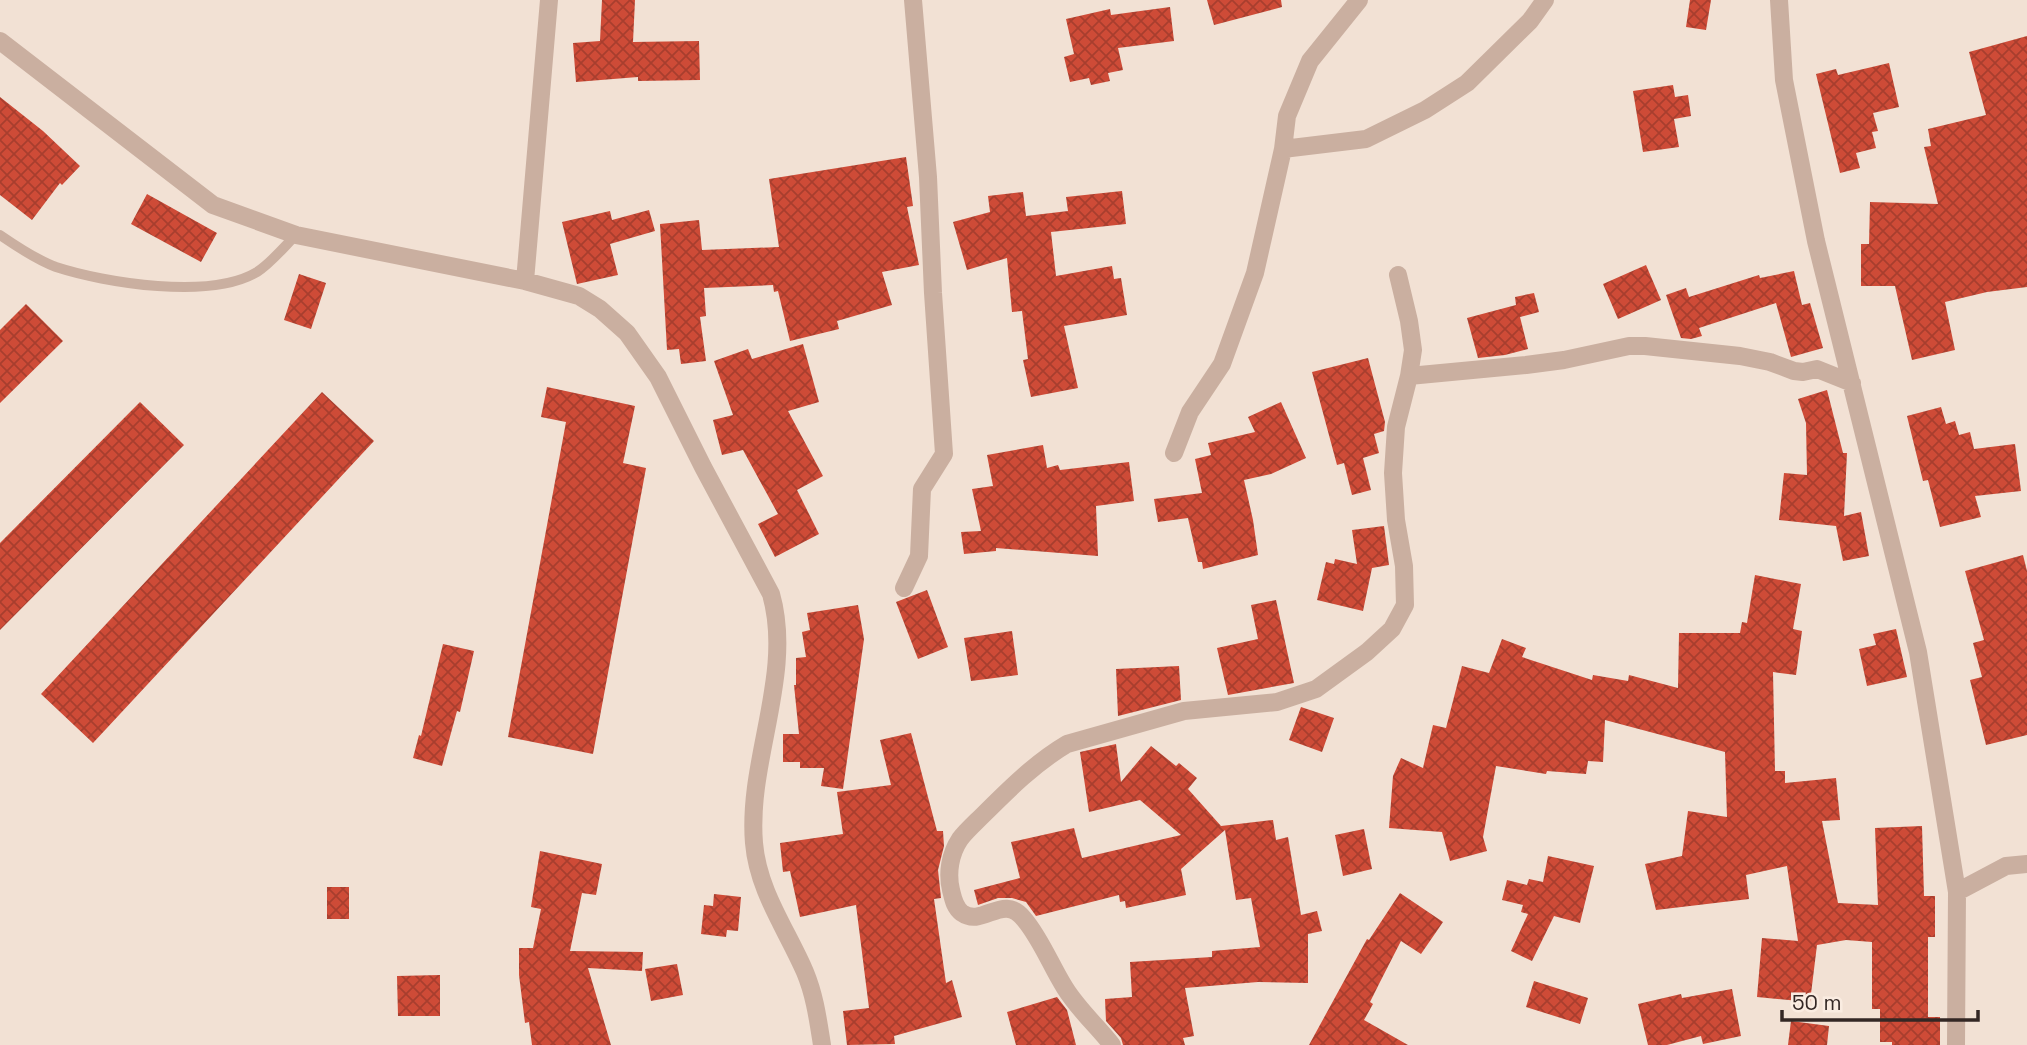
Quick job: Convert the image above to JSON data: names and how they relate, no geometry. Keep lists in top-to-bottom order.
{
  "scale_bar": "50 m"
}
